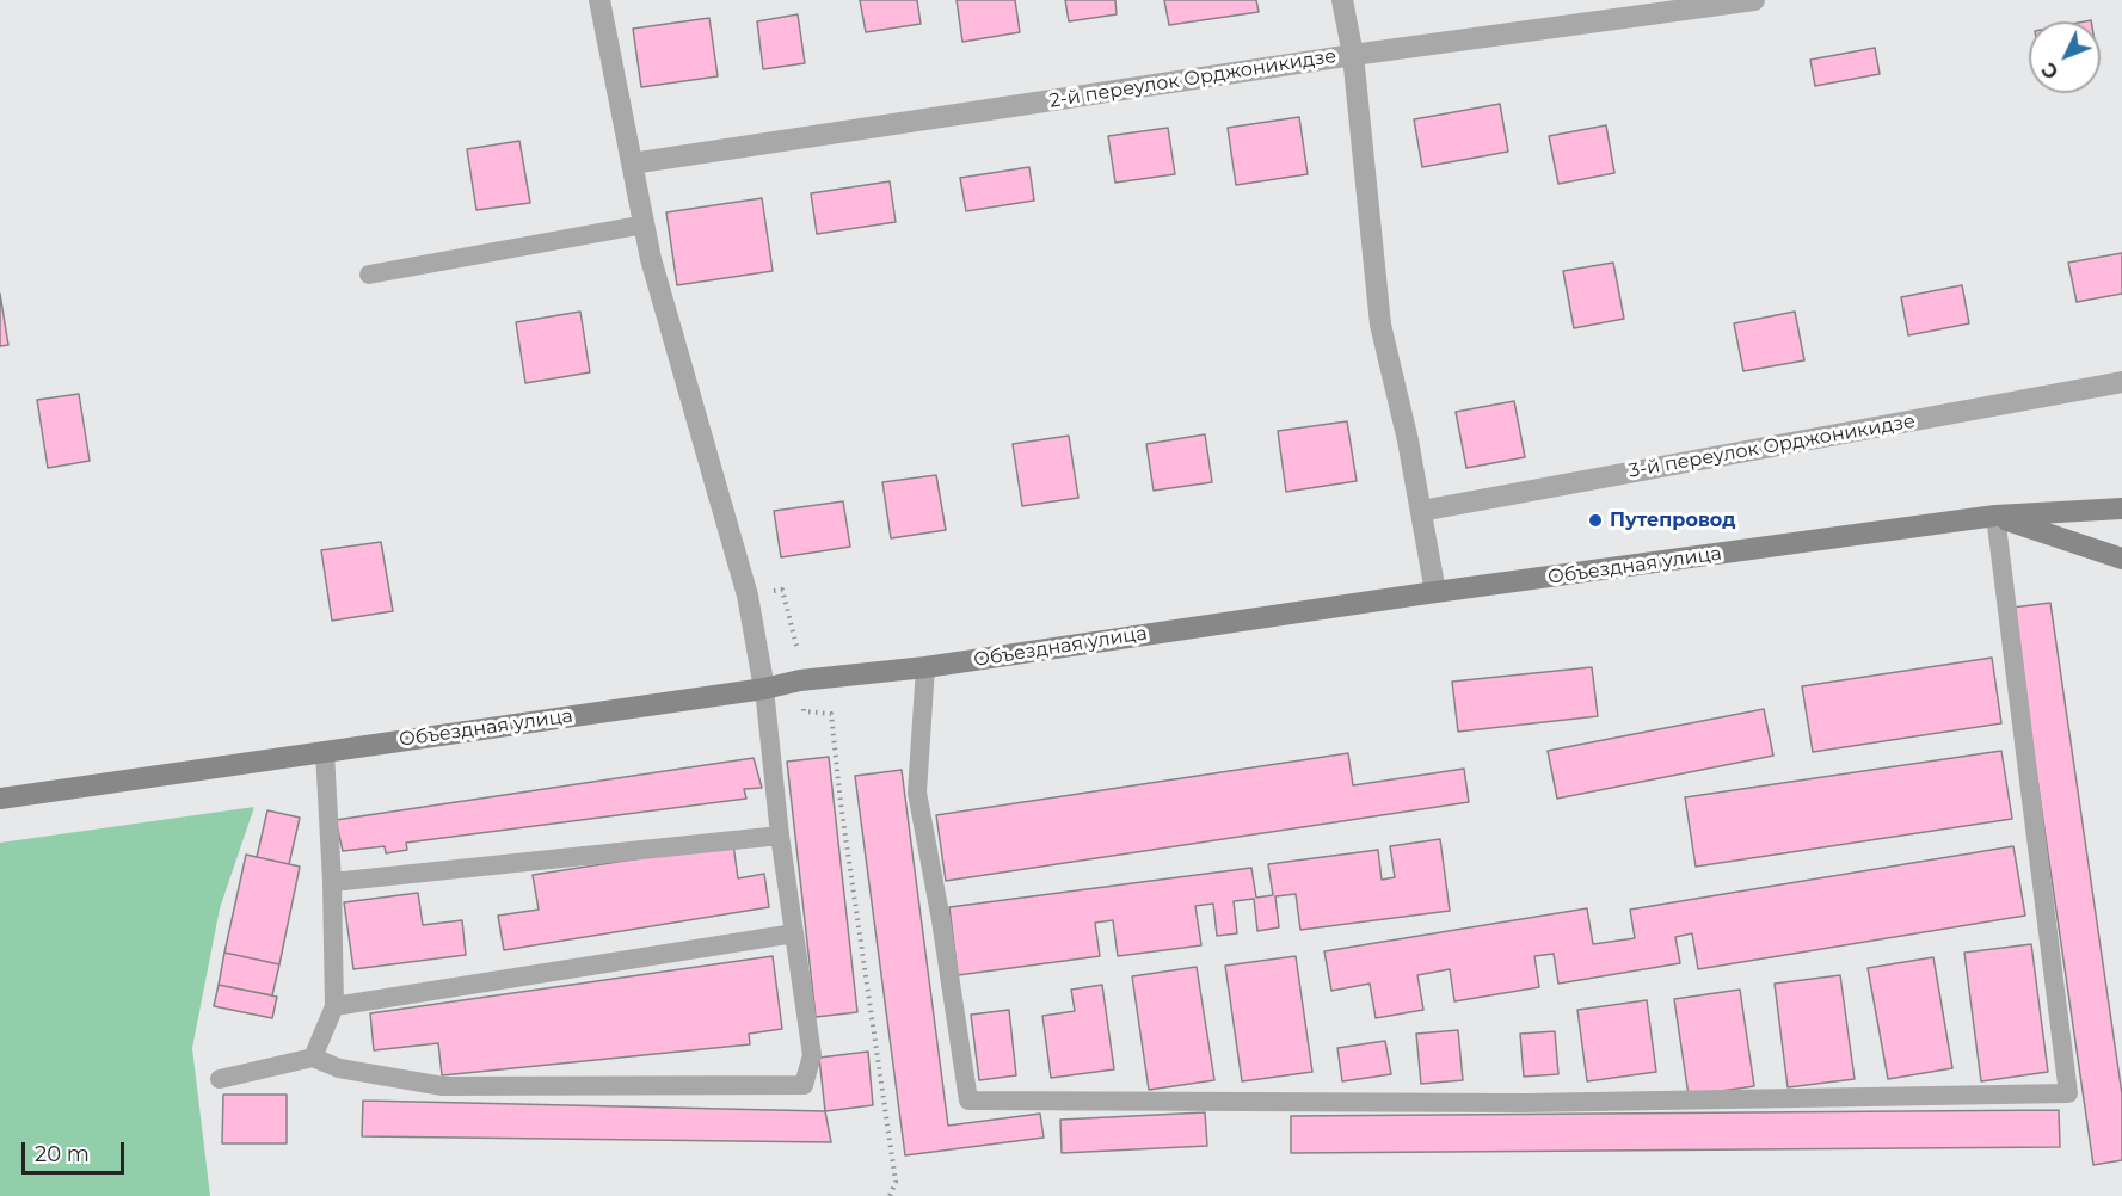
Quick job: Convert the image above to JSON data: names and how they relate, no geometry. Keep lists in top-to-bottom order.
{
  "streets": {
    "street": ["2-й переулок Орджоникидзе", "3-й переулок Орджоникидзе", "Объездная улица"]
  },
  "places": ["Путепровод"],
  "scale_bar": "20 m",
  "north": "bottom left"
}
